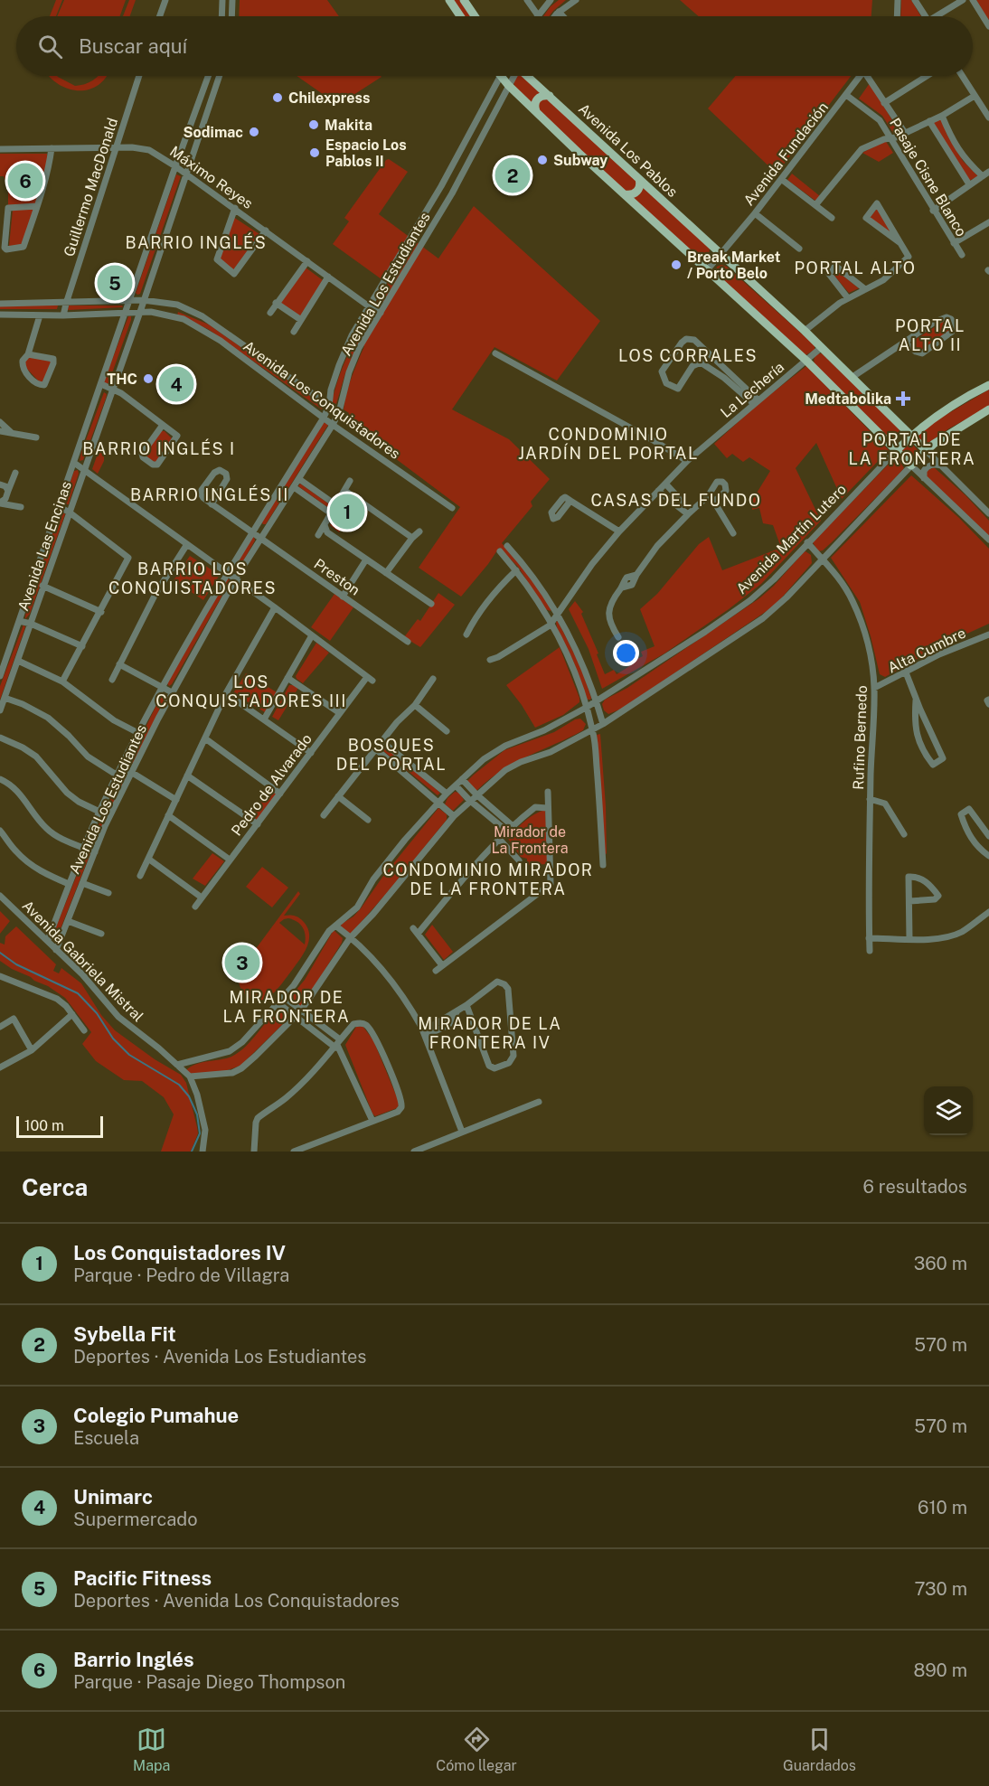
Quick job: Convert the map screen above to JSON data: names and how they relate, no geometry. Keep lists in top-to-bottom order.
{
  "streets": {
    "main road": ["Avenida Los Pablos", "Avenida Martín Lutero"],
    "street": [
      "Avenida Fundación",
      "Máximo Reyes",
      "Pasaje Cisne Blanco",
      "Guillermo MacDonald",
      "Avenida Los Estudiantes",
      "La Lechería",
      "Avenida Los Conquistadores",
      "Avenida Las Encinas",
      "Preston",
      "Alta Cumbre",
      "Rufino Bernedo",
      "Pedro de Alvarado",
      "Avenida Gabriela Mistral"
    ]
  },
  "crossings": [
    ["Avenida Los Pablos", "Avenida Fundación"],
    ["Avenida Los Pablos", "La Lechería"],
    ["Avenida Los Pablos", "Avenida Martín Lutero"],
    ["Avenida Fundación", "Pasaje Cisne Blanco"],
    ["Máximo Reyes", "Guillermo MacDonald"],
    ["Máximo Reyes", "Avenida Los Estudiantes"],
    ["Máximo Reyes", "Avenida Las Encinas"],
    ["Guillermo MacDonald", "Avenida Los Conquistadores"],
    ["Avenida Los Estudiantes", "Avenida Los Conquistadores"],
    ["Avenida Los Estudiantes", "Preston"],
    ["Avenida Los Estudiantes", "Avenida Gabriela Mistral"],
    ["Avenida Los Conquistadores", "Avenida Las Encinas"],
    ["Avenida Martín Lutero", "Rufino Bernedo"],
    ["Avenida Martín Lutero", "Avenida Gabriela Mistral"],
    ["Alta Cumbre", "Rufino Bernedo"]
  ],
  "districts": [
    "BARRIO INGLÉS",
    "PORTAL ALTO",
    "PORTAL ALTO II",
    "LOS CORRALES",
    "CONDOMINIO JARDÍN DEL PORTAL",
    "PORTAL DE LA FRONTERA",
    "BARRIO INGLÉS I",
    "BARRIO INGLÉS II",
    "CASAS DEL FUNDO",
    "BARRIO LOS CONQUISTADORES",
    "LOS CONQUISTADORES III",
    "BOSQUES DEL PORTAL",
    "CONDOMINIO MIRADOR DE LA FRONTERA",
    "MIRADOR DE LA FRONTERA",
    "MIRADOR DE LA FRONTERA IV"
  ],
  "parks": ["Mirador de La Frontera"],
  "places": {
    "other": [
      "Chilexpress",
      "Makita",
      "Sodimac",
      "Espacio Los Pablos II",
      "Subway",
      "Break Market / Porto Belo",
      "THC"
    ],
    "health": ["Medtabolika"]
  },
  "scale_bar": "100 m",
  "page": {
    "search": "Buscar aquí",
    "pins": [
      "2",
      "6",
      "5",
      "4",
      "1",
      "3"
    ],
    "scale": "100 m",
    "heading": ["Cerca", "6 resultados"],
    "list": [
      {
        "mark": "1",
        "name": "Los Conquistadores IV",
        "note": "Parque · Pedro de Villagra",
        "value": "360 m"
      },
      {
        "mark": "2",
        "name": "Sybella Fit",
        "note": "Deportes · Avenida Los Estudiantes",
        "value": "570 m"
      },
      {
        "mark": "3",
        "name": "Colegio Pumahue",
        "note": "Escuela",
        "value": "570 m"
      },
      {
        "mark": "4",
        "name": "Unimarc",
        "note": "Supermercado",
        "value": "610 m"
      },
      {
        "mark": "5",
        "name": "Pacific Fitness",
        "note": "Deportes · Avenida Los Conquistadores",
        "value": "730 m"
      },
      {
        "mark": "6",
        "name": "Barrio Inglés",
        "note": "Parque · Pasaje Diego Thompson",
        "value": "890 m"
      }
    ],
    "nav": ["Mapa", "Cómo llegar", "Guardados"]
  }
}
